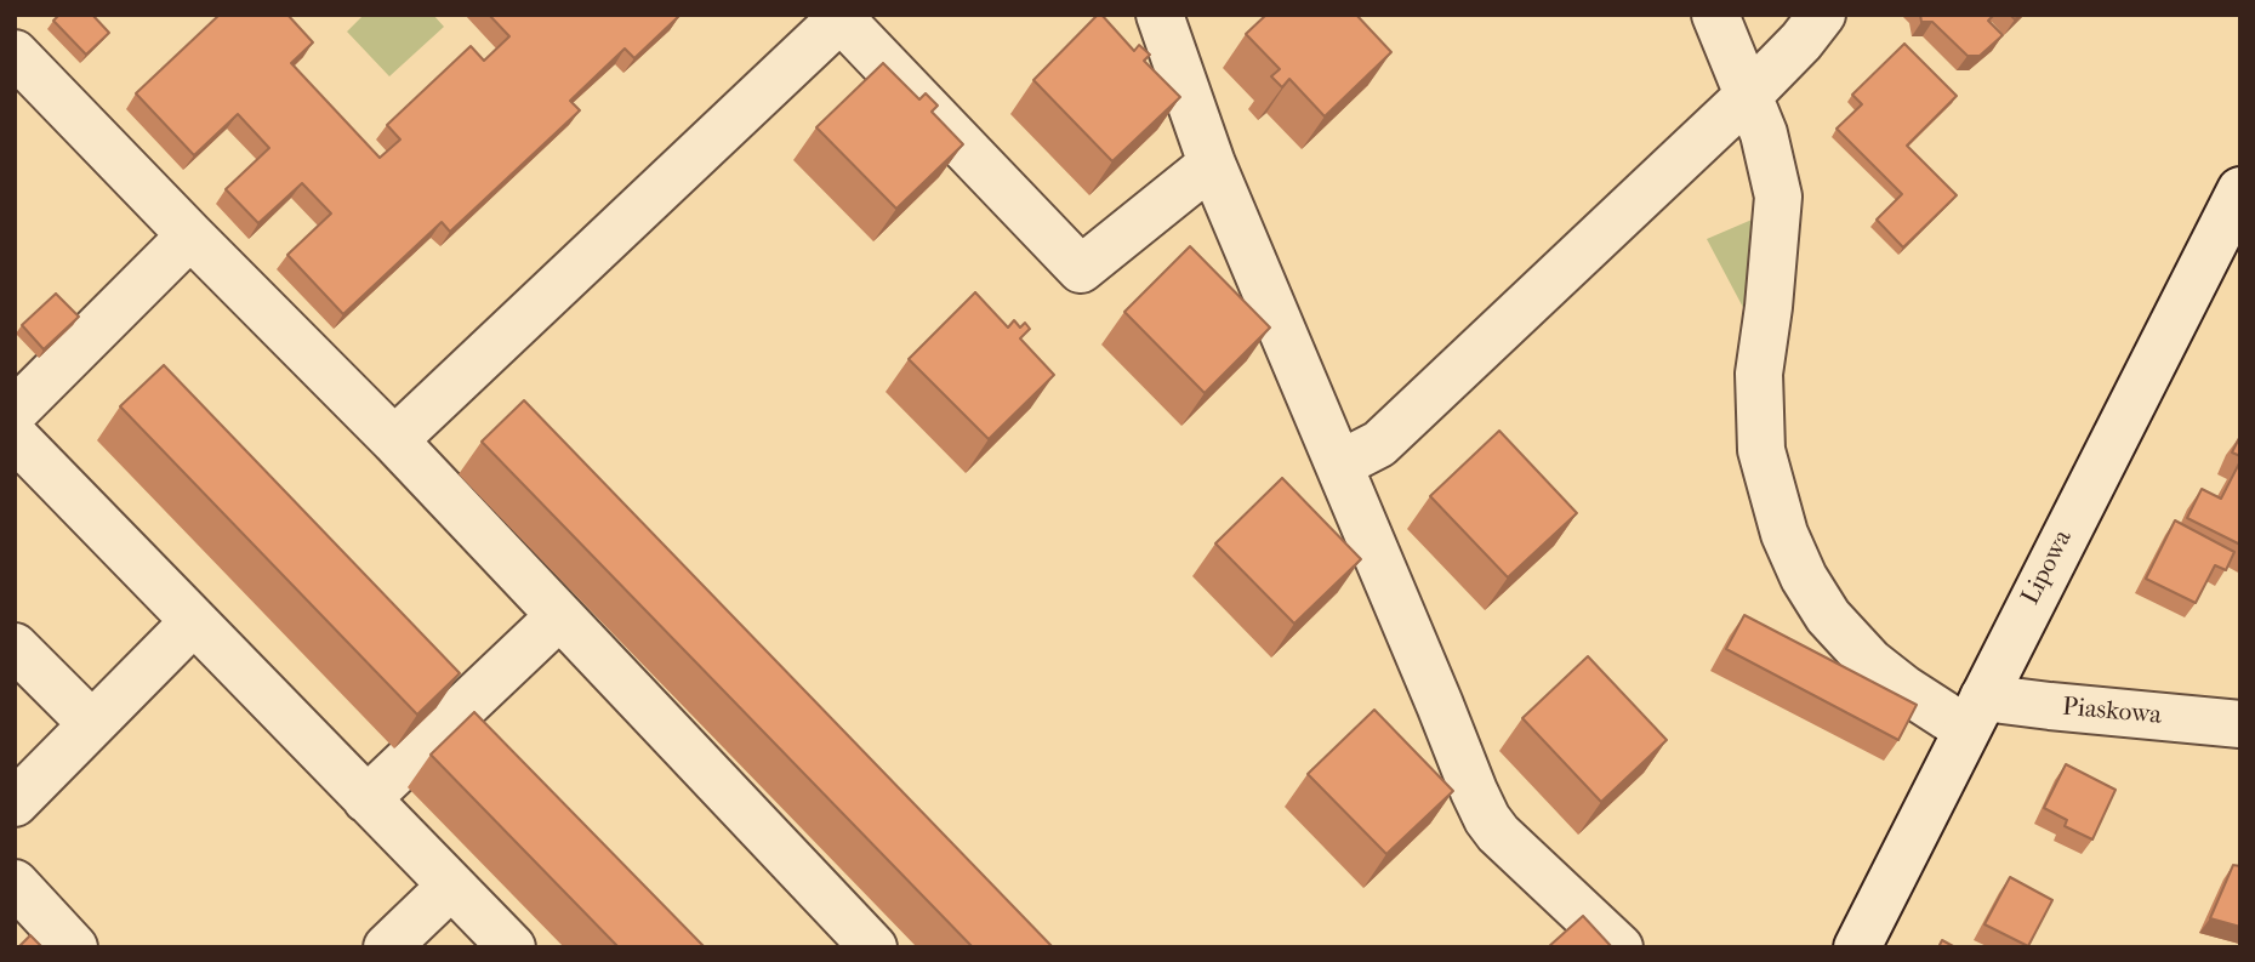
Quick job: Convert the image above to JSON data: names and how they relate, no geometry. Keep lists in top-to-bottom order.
{
  "streets": {
    "street": ["Lipowa", "Piaskowa"]
  },
  "crossings": [
    ["Lipowa", "Piaskowa"]
  ]
}
